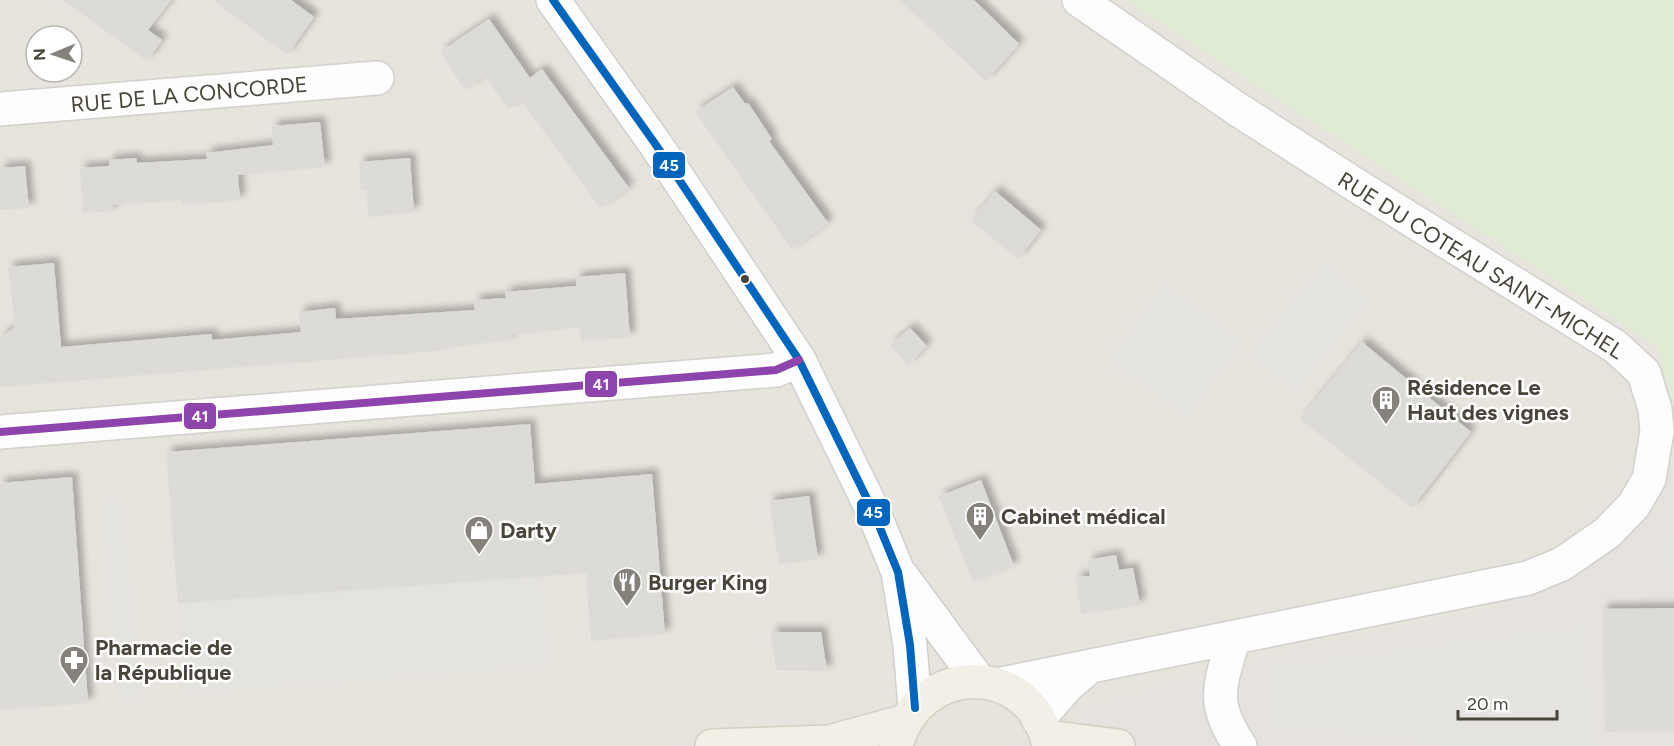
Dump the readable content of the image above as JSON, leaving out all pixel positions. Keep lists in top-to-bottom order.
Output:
{
  "streets": {
    "street": ["RUE DE LA CONCORDE", "RUE DU COTEAU SAINT-MICHEL"]
  },
  "places": {
    "building": ["Résidence Le Haut des vignes", "Cabinet médical"],
    "shop": ["Darty"],
    "restaurant": ["Burger King"],
    "pharmacy": ["Pharmacie de la République"]
  },
  "lines": ["transit line 45", "transit line 41"],
  "scale_bar": "20 m",
  "north": "left"
}
